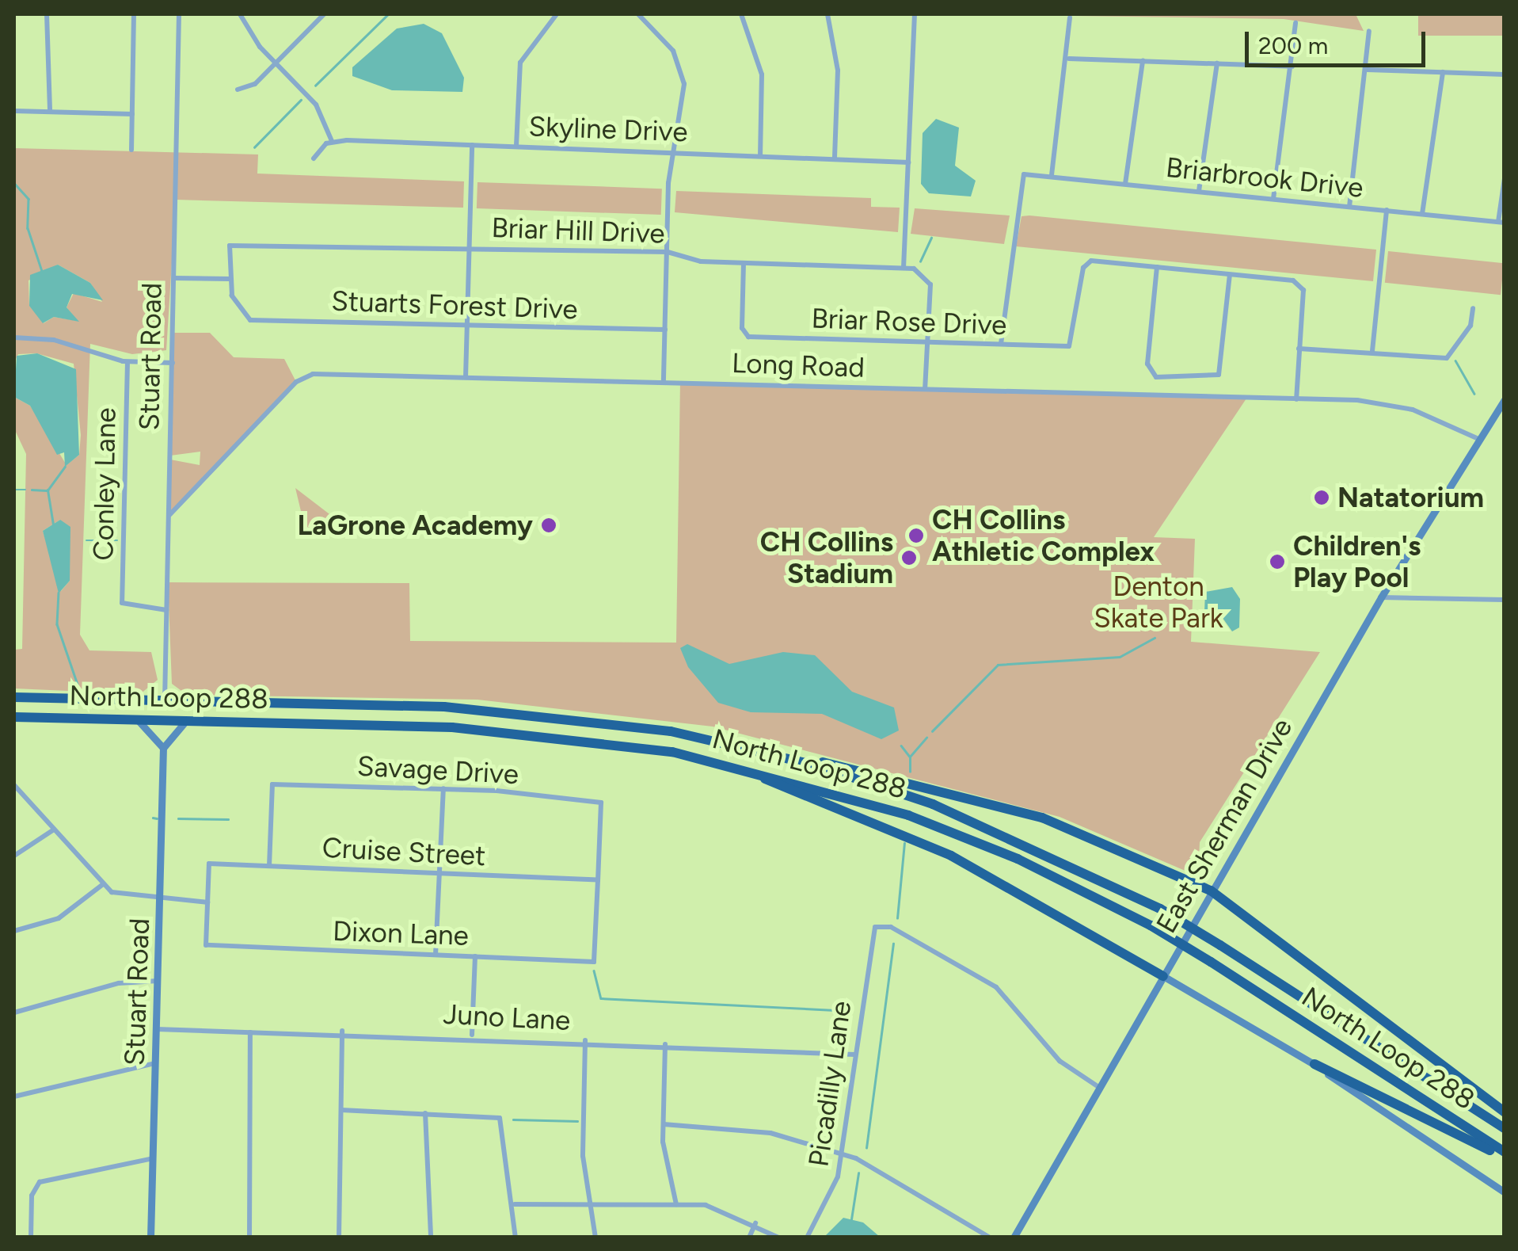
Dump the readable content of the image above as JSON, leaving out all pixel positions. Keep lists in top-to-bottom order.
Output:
{
  "streets": {
    "highway": ["North Loop 288"],
    "main road": ["Stuart Road", "East Sherman Drive"],
    "street": [
      "Skyline Drive",
      "Briarbrook Drive",
      "Briar Hill Drive",
      "Stuarts Forest Drive",
      "Briar Rose Drive",
      "Long Road",
      "Conley Lane",
      "Savage Drive",
      "Cruise Street",
      "Dixon Lane",
      "Juno Lane",
      "Picadilly Lane"
    ]
  },
  "crossings": [
    ["Briarbrook Drive", "Briar Rose Drive"],
    ["Briar Hill Drive", "Stuarts Forest Drive"],
    ["Briar Hill Drive", "Briar Rose Drive"],
    ["Stuart Road", "Long Road"],
    ["Stuart Road", "Conley Lane"],
    ["Stuart Road", "North Loop 288"],
    ["Stuart Road", "Juno Lane"],
    ["Long Road", "East Sherman Drive"],
    ["North Loop 288", "East Sherman Drive"],
    ["Savage Drive", "Cruise Street"],
    ["Savage Drive", "Dixon Lane"],
    ["East Sherman Drive", "Picadilly Lane"],
    ["Cruise Street", "Dixon Lane"],
    ["Juno Lane", "Picadilly Lane"]
  ],
  "parks": ["Denton Skate Park"],
  "places": [
    "Natatorium",
    "LaGrone Academy",
    "CH Collins Athletic Complex",
    "CH Collins Stadium",
    "Children's Play Pool"
  ],
  "scale_bar": "200 m"
}
